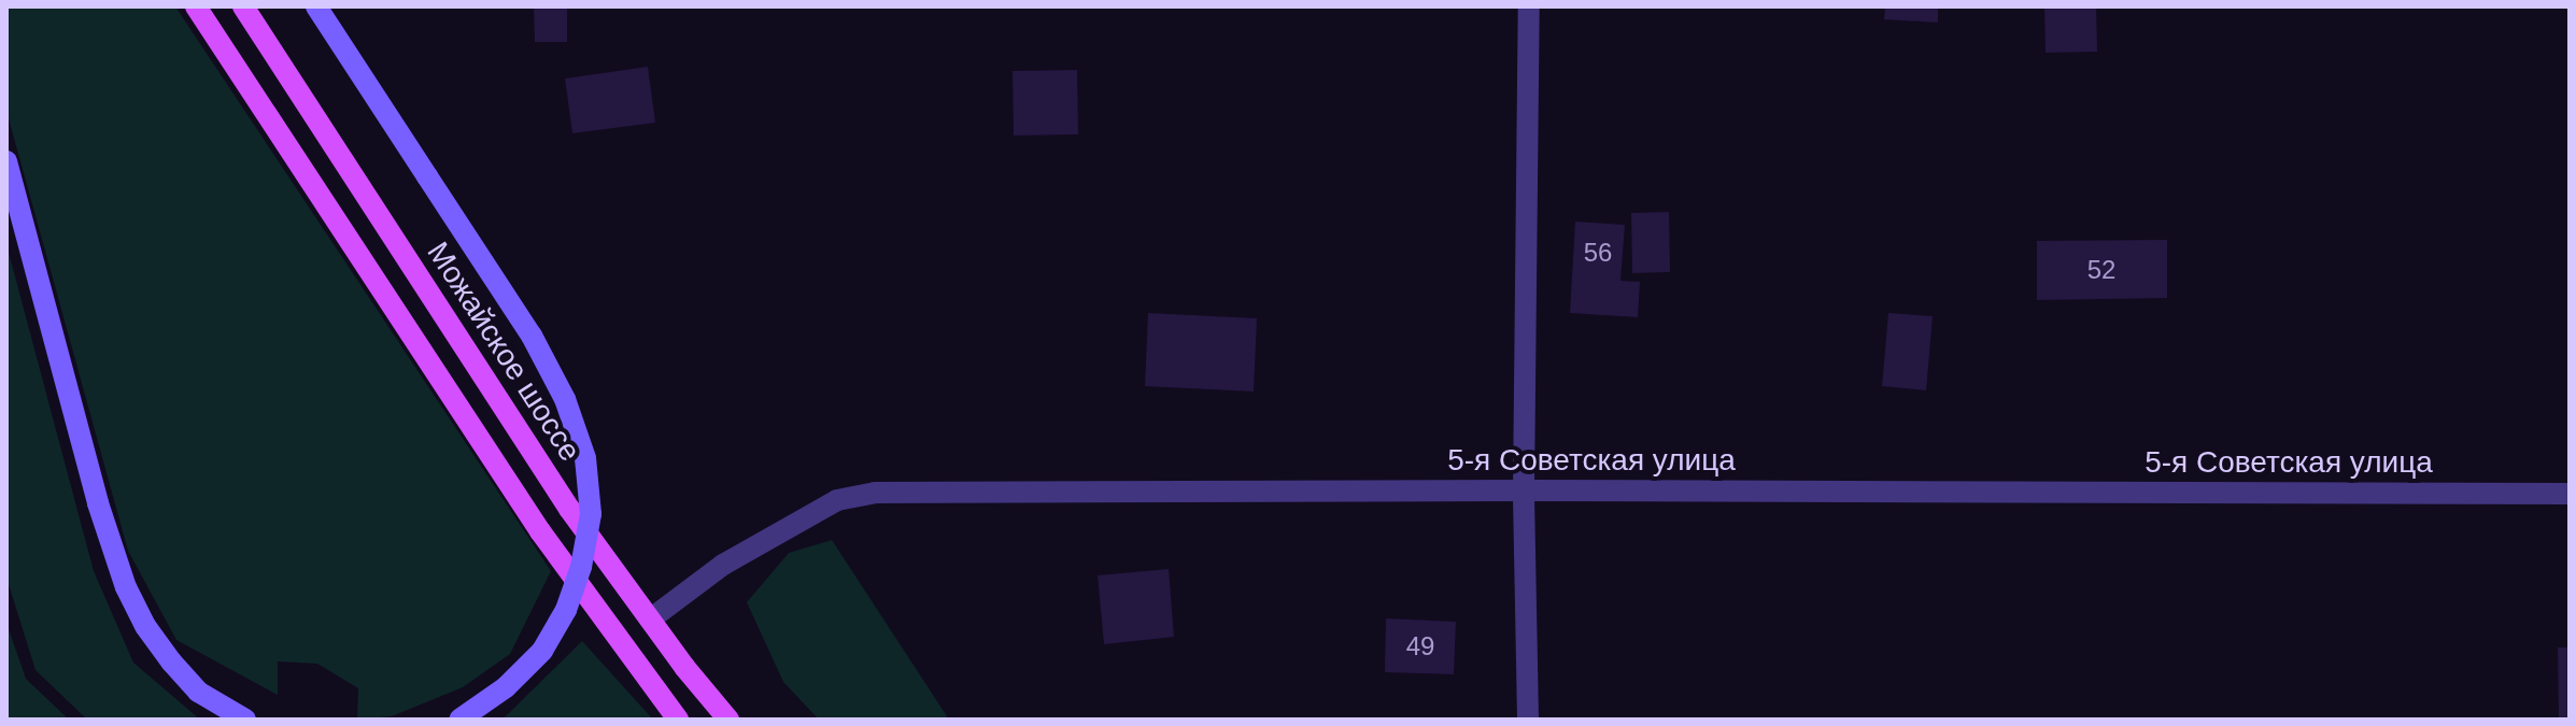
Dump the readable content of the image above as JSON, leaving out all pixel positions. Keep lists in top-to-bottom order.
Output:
{
  "streets": {
    "main road": ["Можайское шоссе"],
    "street": ["5-я Советская улица"]
  },
  "crossings": [
    ["Можайское шоссе", "5-я Советская улица"]
  ],
  "house_numbers": ["56", "52", "49"]
}
